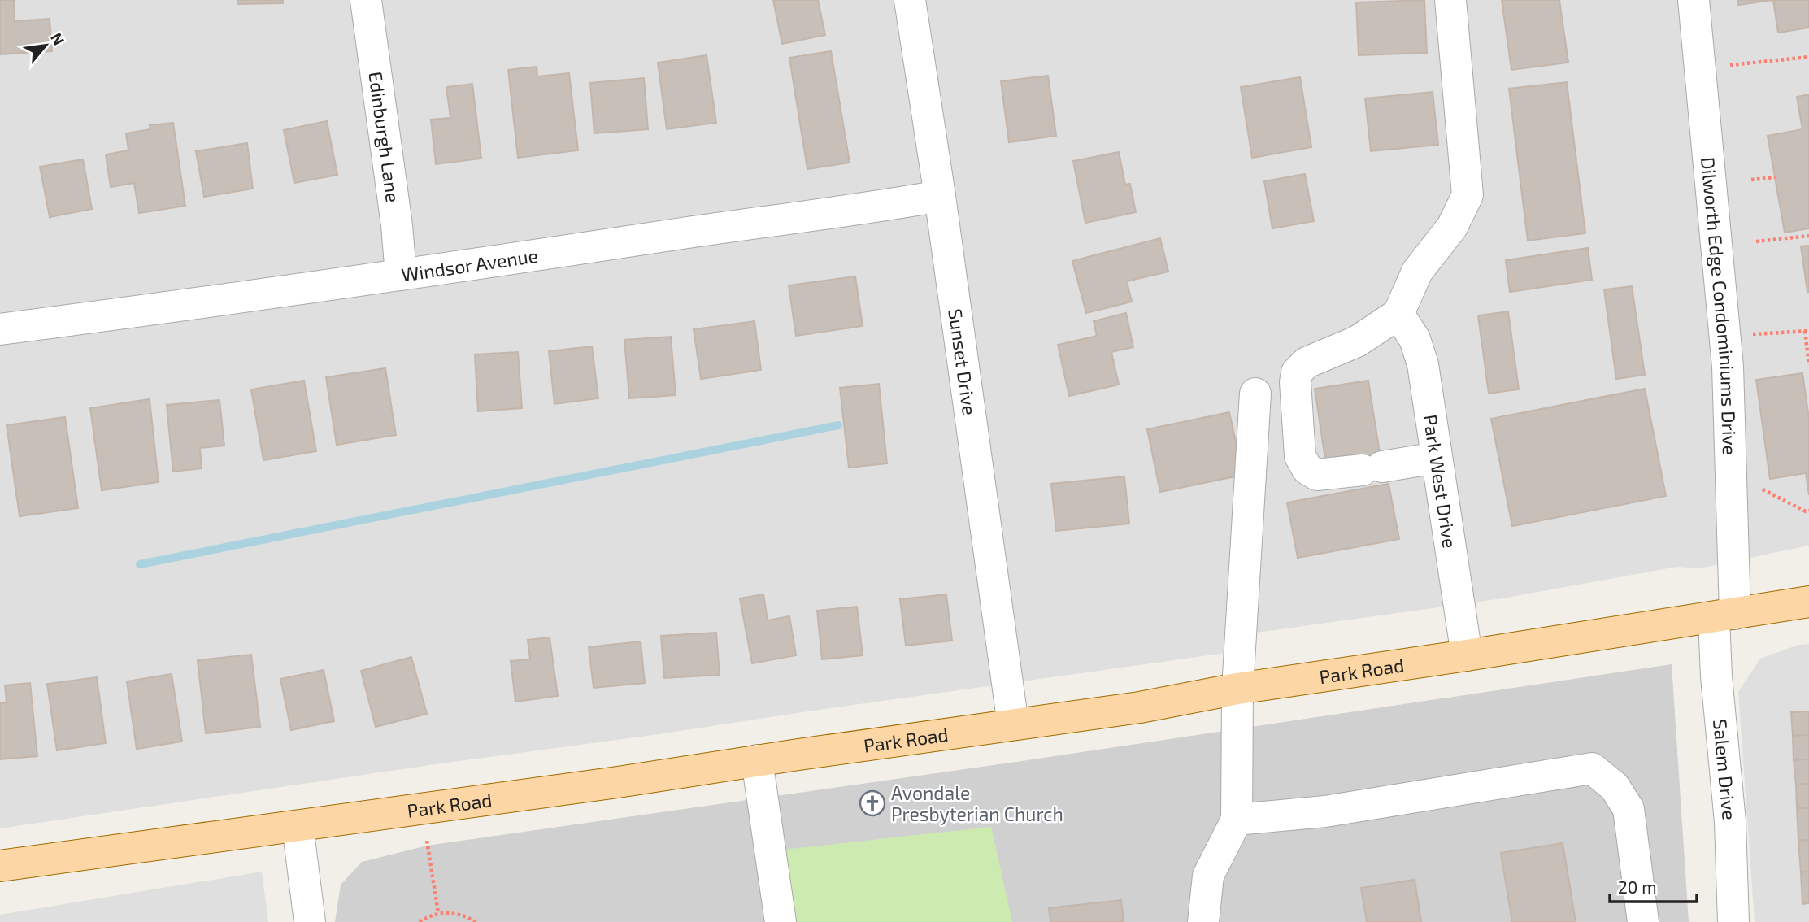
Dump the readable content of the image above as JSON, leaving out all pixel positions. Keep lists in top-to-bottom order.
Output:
{
  "streets": {
    "main road": ["Park Road"],
    "street": [
      "Edinburgh Lane",
      "Windsor Avenue",
      "Dilworth Edge Condominiums Drive",
      "Sunset Drive",
      "Park West Drive",
      "Salem Drive"
    ]
  },
  "crossings": [
    ["Edinburgh Lane", "Windsor Avenue"],
    ["Windsor Avenue", "Sunset Drive"],
    ["Dilworth Edge Condominiums Drive", "Park Road"],
    ["Dilworth Edge Condominiums Drive", "Salem Drive"],
    ["Sunset Drive", "Park Road"],
    ["Park West Drive", "Park Road"],
    ["Park Road", "Salem Drive"]
  ],
  "places": {
    "church": ["Avondale Presbyterian Church"]
  },
  "scale_bar": "20 m",
  "north": "top right"
}
